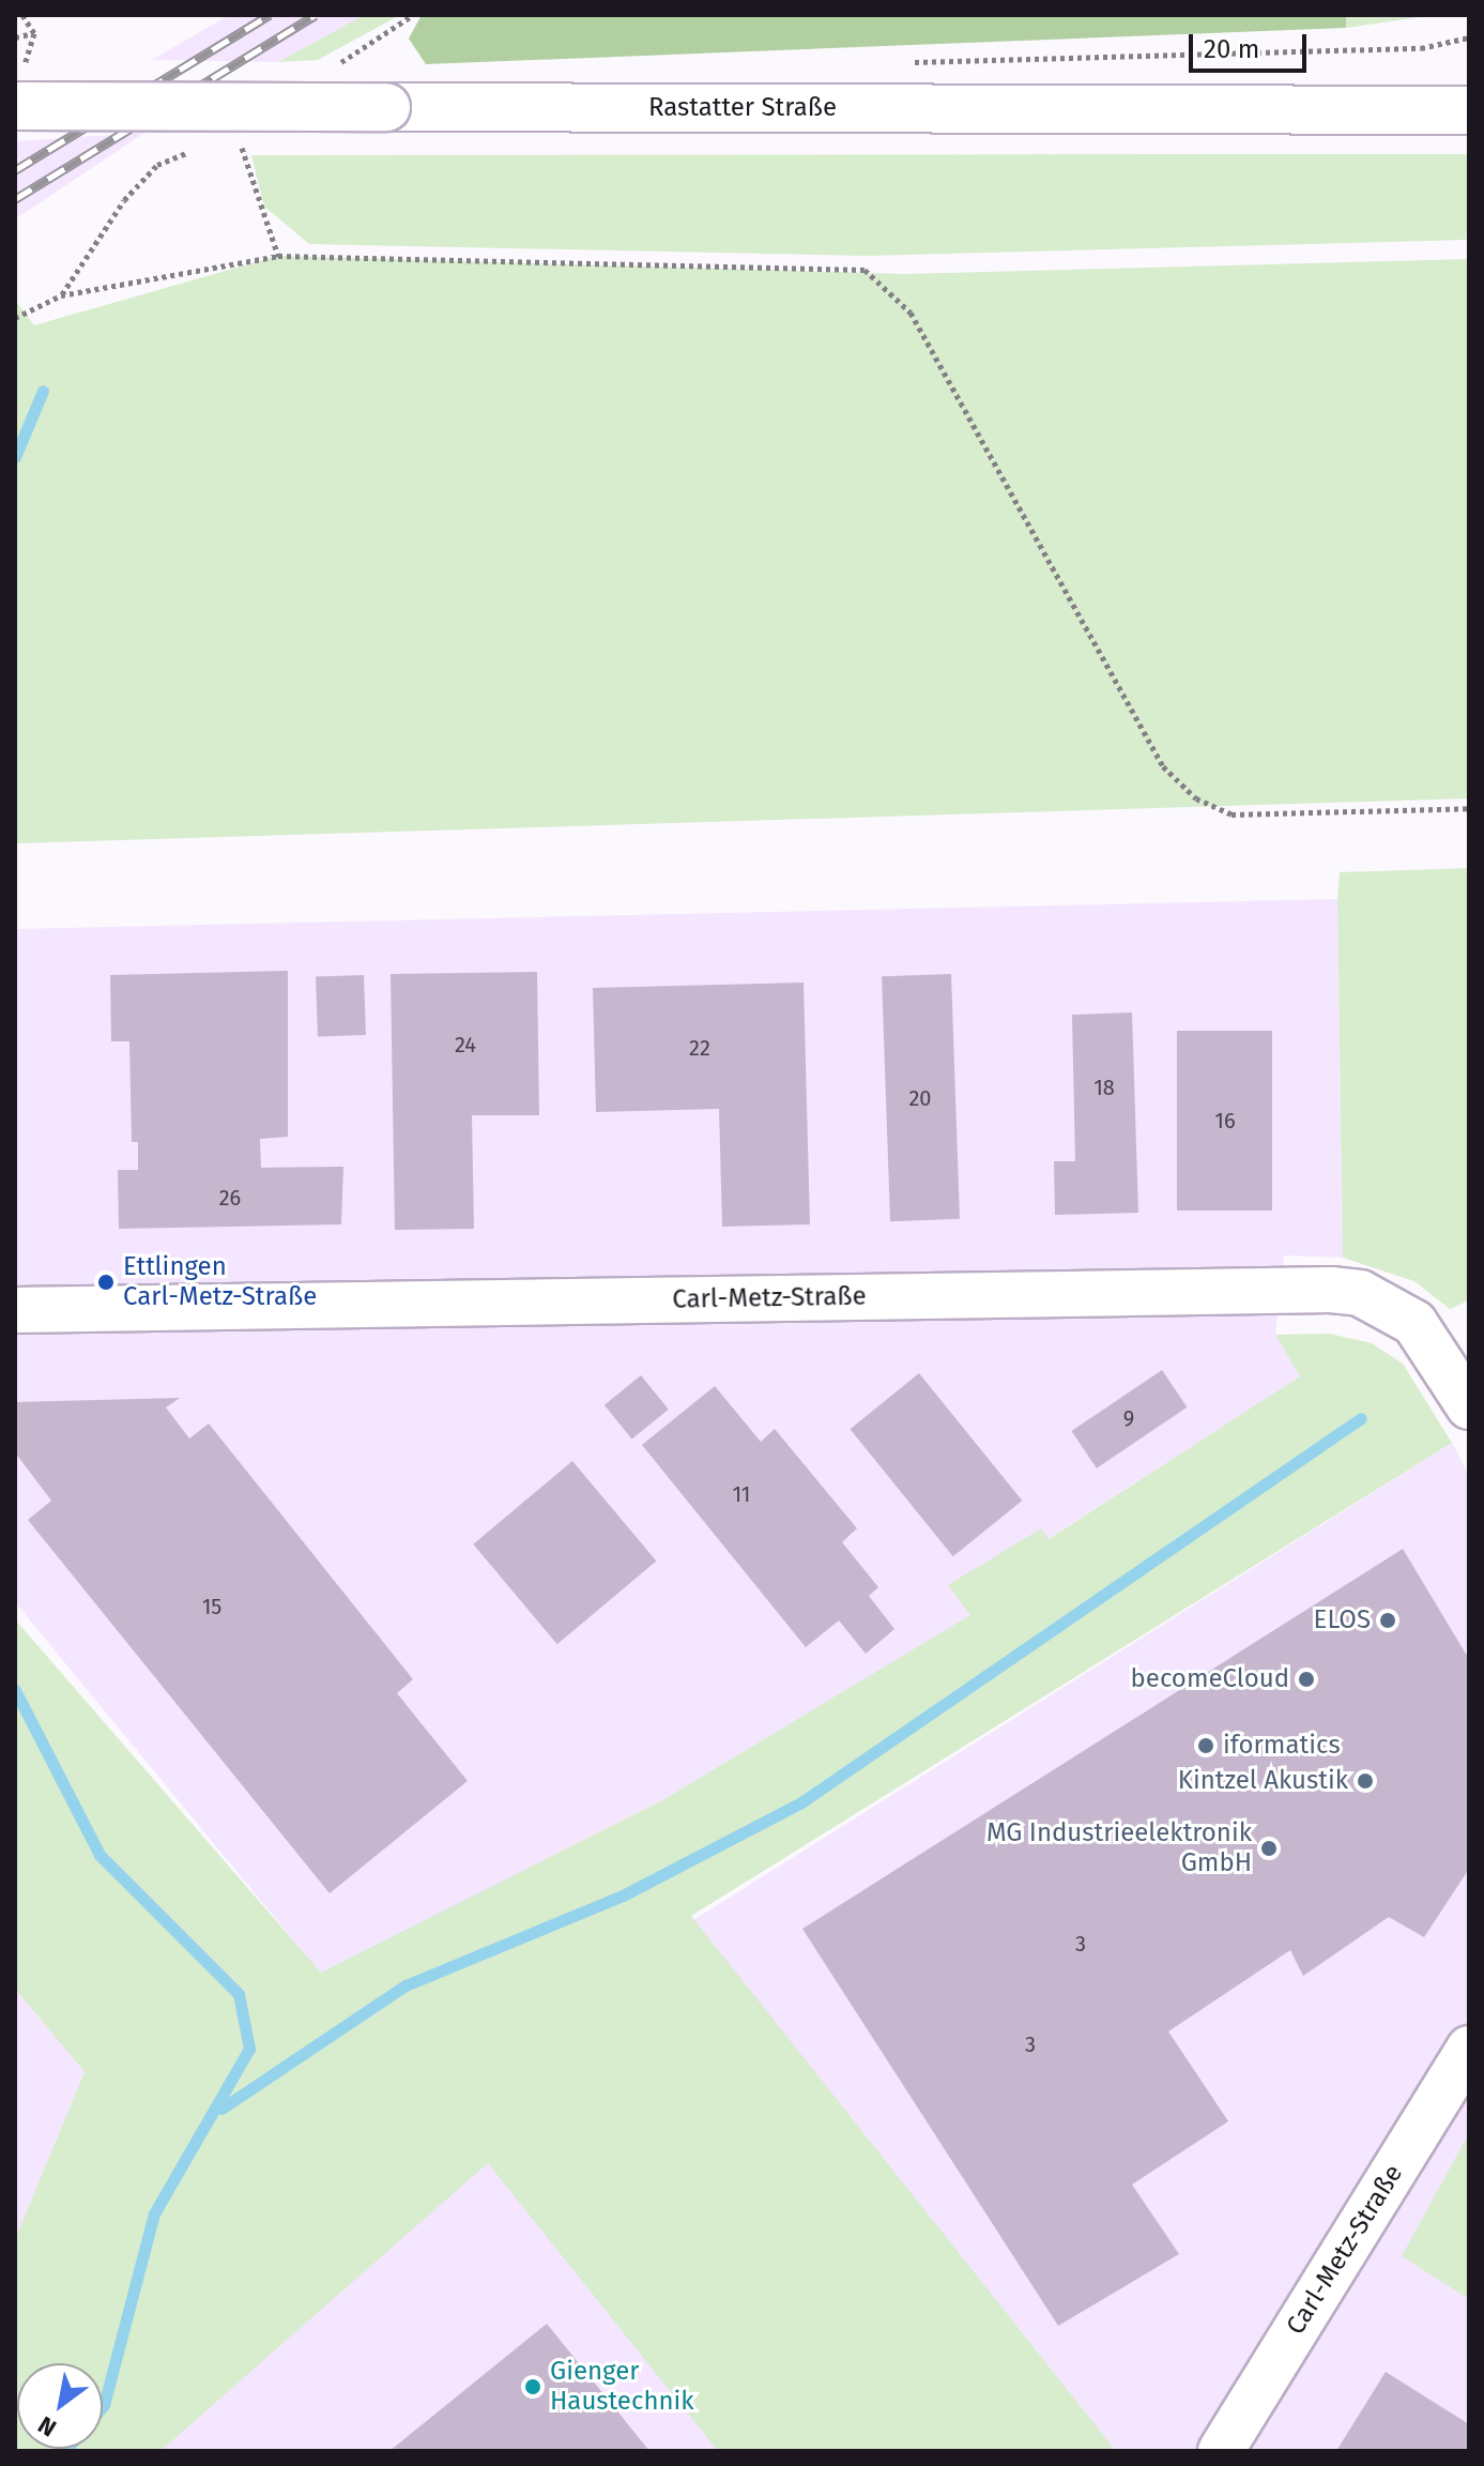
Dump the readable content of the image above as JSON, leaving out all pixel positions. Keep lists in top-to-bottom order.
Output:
{
  "streets": {
    "main road": ["Rastatter Straße"],
    "street": ["Carl-Metz-Straße"]
  },
  "places": [
    "Ettlingen Carl-Metz-Straße",
    "ELOS",
    "becomeCloud",
    "iformatics",
    "Kintzel Akustik",
    "MG Industrieelektronik GmbH",
    "Gienger Haustechnik"
  ],
  "house_numbers": [
    "24",
    "22",
    "18",
    "20",
    "16",
    "26",
    "9",
    "11",
    "15",
    "3",
    "3"
  ],
  "scale_bar": "20 m",
  "north": "bottom left"
}
